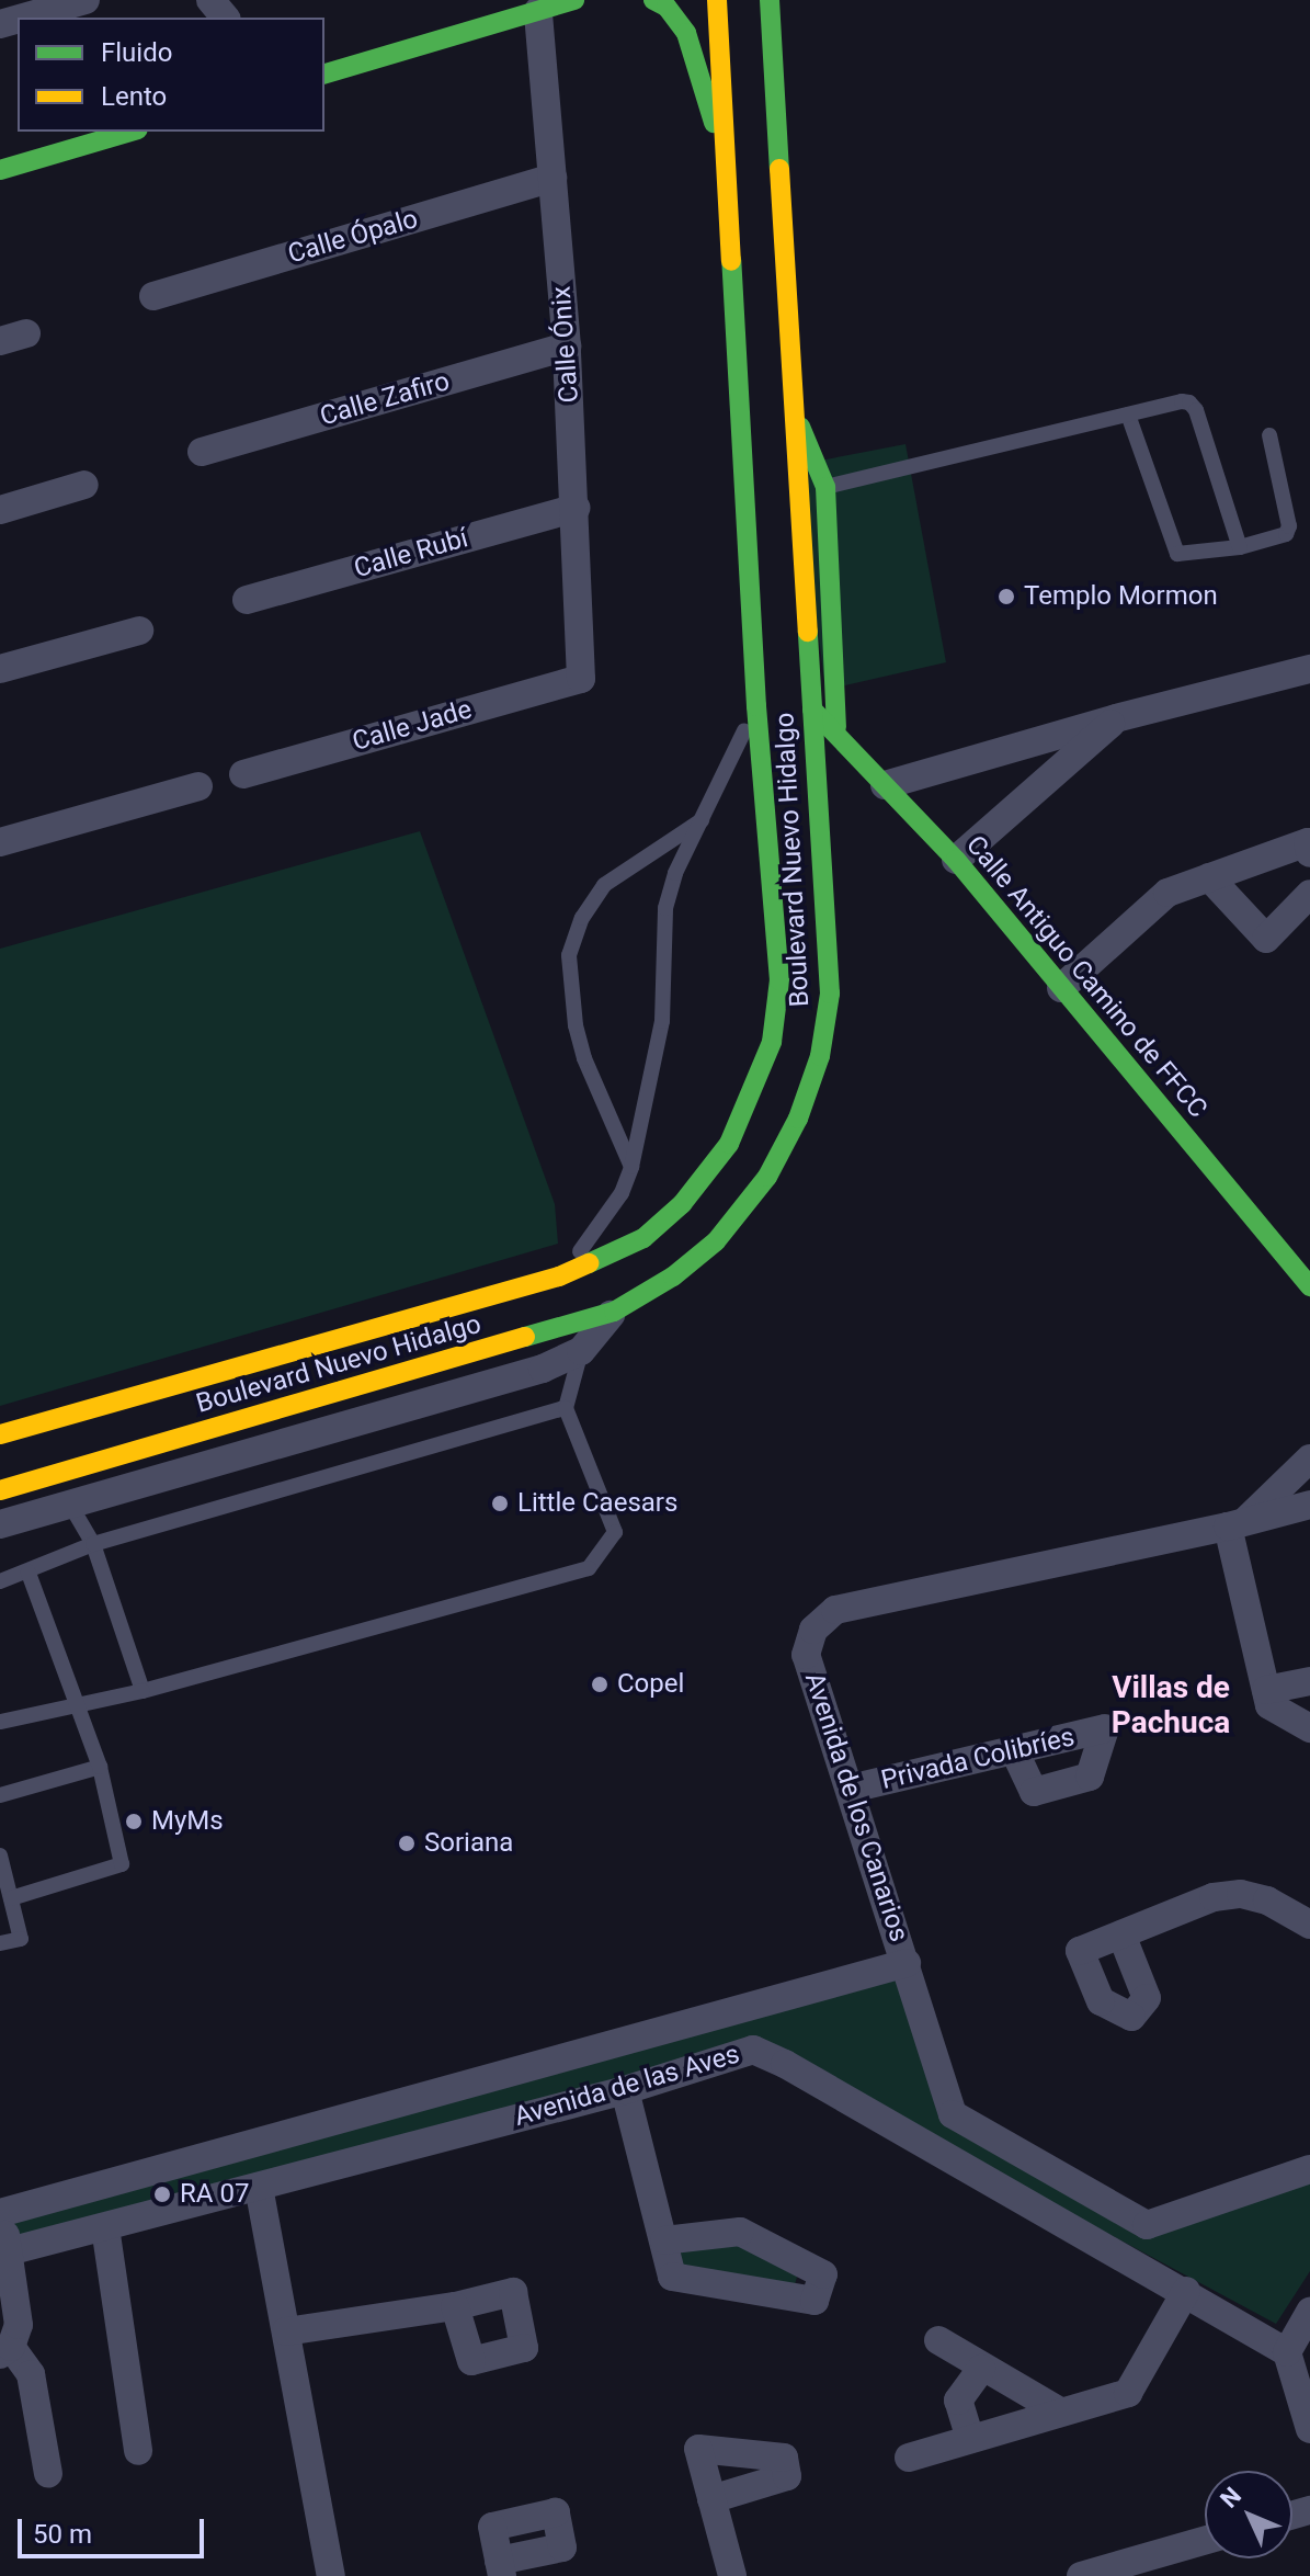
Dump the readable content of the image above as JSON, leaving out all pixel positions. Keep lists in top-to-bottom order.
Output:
{
  "streets": {
    "main road": ["Boulevard Nuevo Hidalgo", "Calle Antiguo Camino de FFCC"],
    "street": [
      "Calle Ópalo",
      "Calle Ónix",
      "Calle Zafiro",
      "Calle Rubí",
      "Calle Jade",
      "Privada Colibríes",
      "Avenida de los Canarios",
      "Avenida de las Aves"
    ]
  },
  "crossings": [
    ["Calle Ópalo", "Calle Ónix"],
    ["Calle Ónix", "Calle Zafiro"],
    ["Calle Ónix", "Calle Rubí"],
    ["Calle Ónix", "Calle Jade"],
    ["Boulevard Nuevo Hidalgo", "Calle Antiguo Camino de FFCC"],
    ["Privada Colibríes", "Avenida de los Canarios"],
    ["Avenida de los Canarios", "Avenida de las Aves"]
  ],
  "districts": ["Villas de Pachuca"],
  "places": [
    "Templo Mormon",
    "Little Caesars",
    "Copel",
    "MyMs",
    "Soriana",
    "RA 07"
  ],
  "legend": ["Fluido", "Lento"],
  "scale_bar": "50 m",
  "north": "top left"
}
